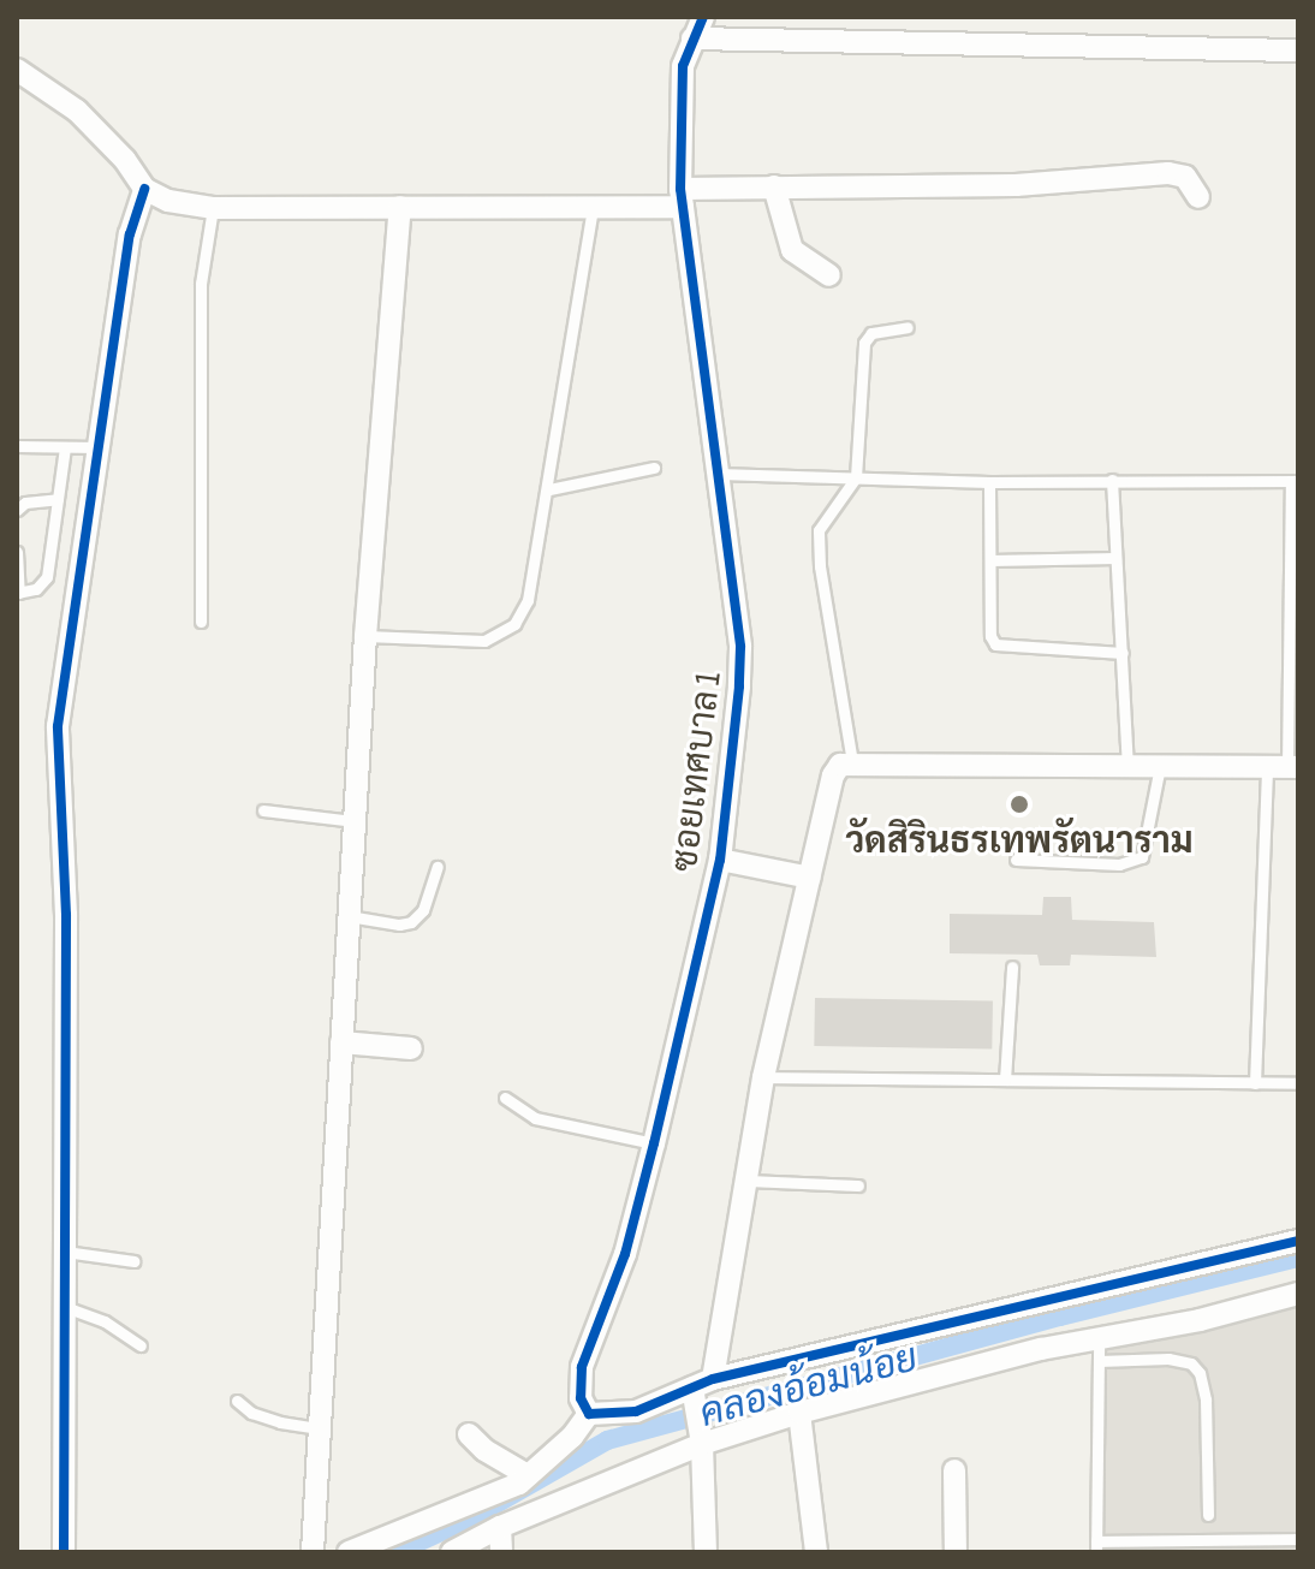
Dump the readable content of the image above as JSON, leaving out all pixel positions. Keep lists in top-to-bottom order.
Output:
{
  "streets": {
    "street": ["ซอยเทศบาล 1"]
  },
  "water": ["คลองอ้อมน้อย"],
  "places": ["วัดสิรินธรเทพรัตนาราม"]
}
